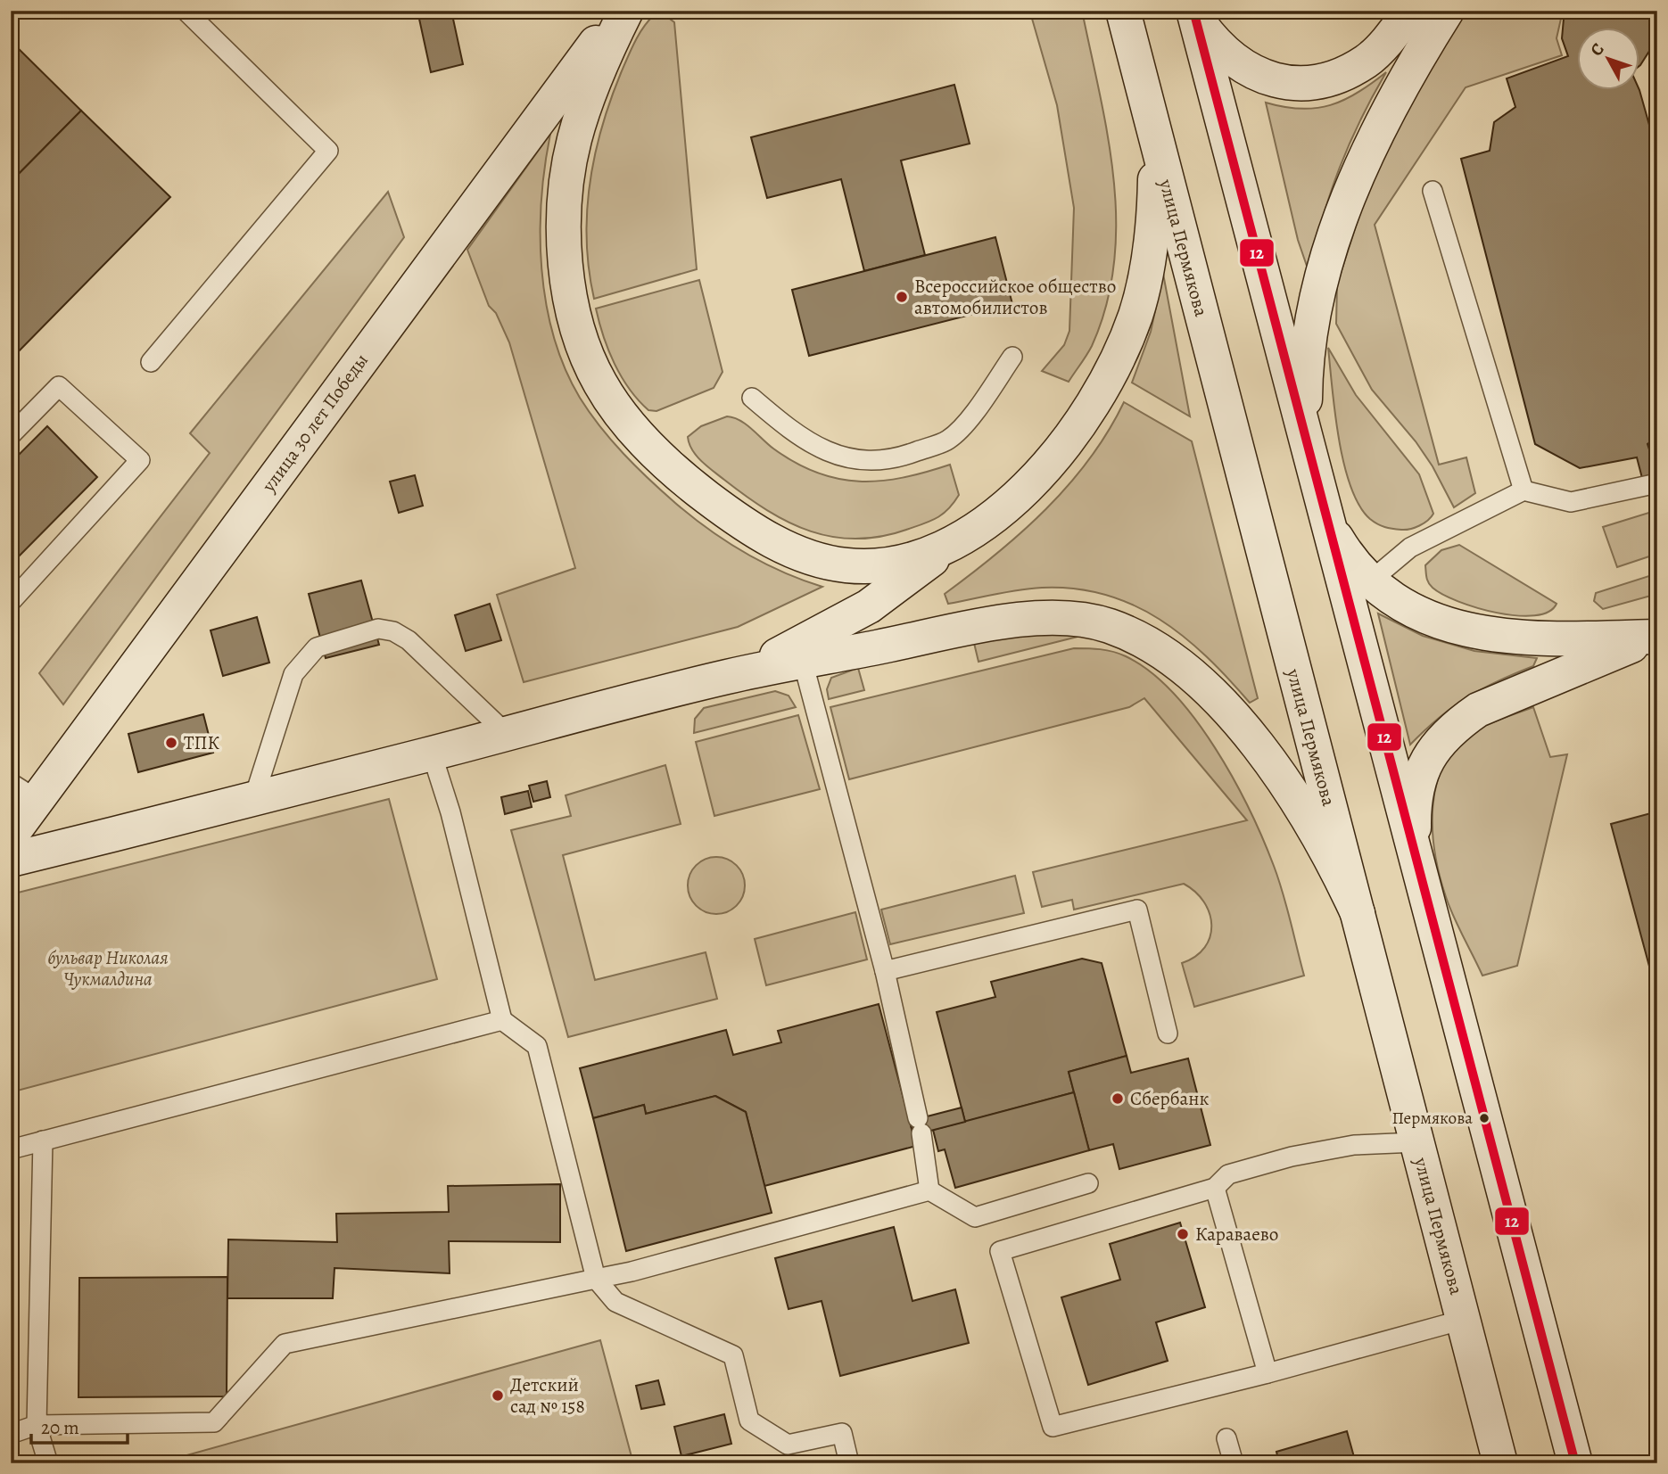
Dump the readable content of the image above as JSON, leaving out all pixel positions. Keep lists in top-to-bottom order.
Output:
{
  "streets": {
    "street": ["улица Пермякова", "улица 30 лет Победы"]
  },
  "parks": ["бульвар Николая Чукмалдина"],
  "places": [
    "Всероссийское общество автомобилистов",
    "ТПК",
    "Сбербанк",
    "Пермякова",
    "Караваево",
    "Детский сад № 158"
  ],
  "lines": ["transit line 12"],
  "scale_bar": "20 m",
  "north": "top left"
}
